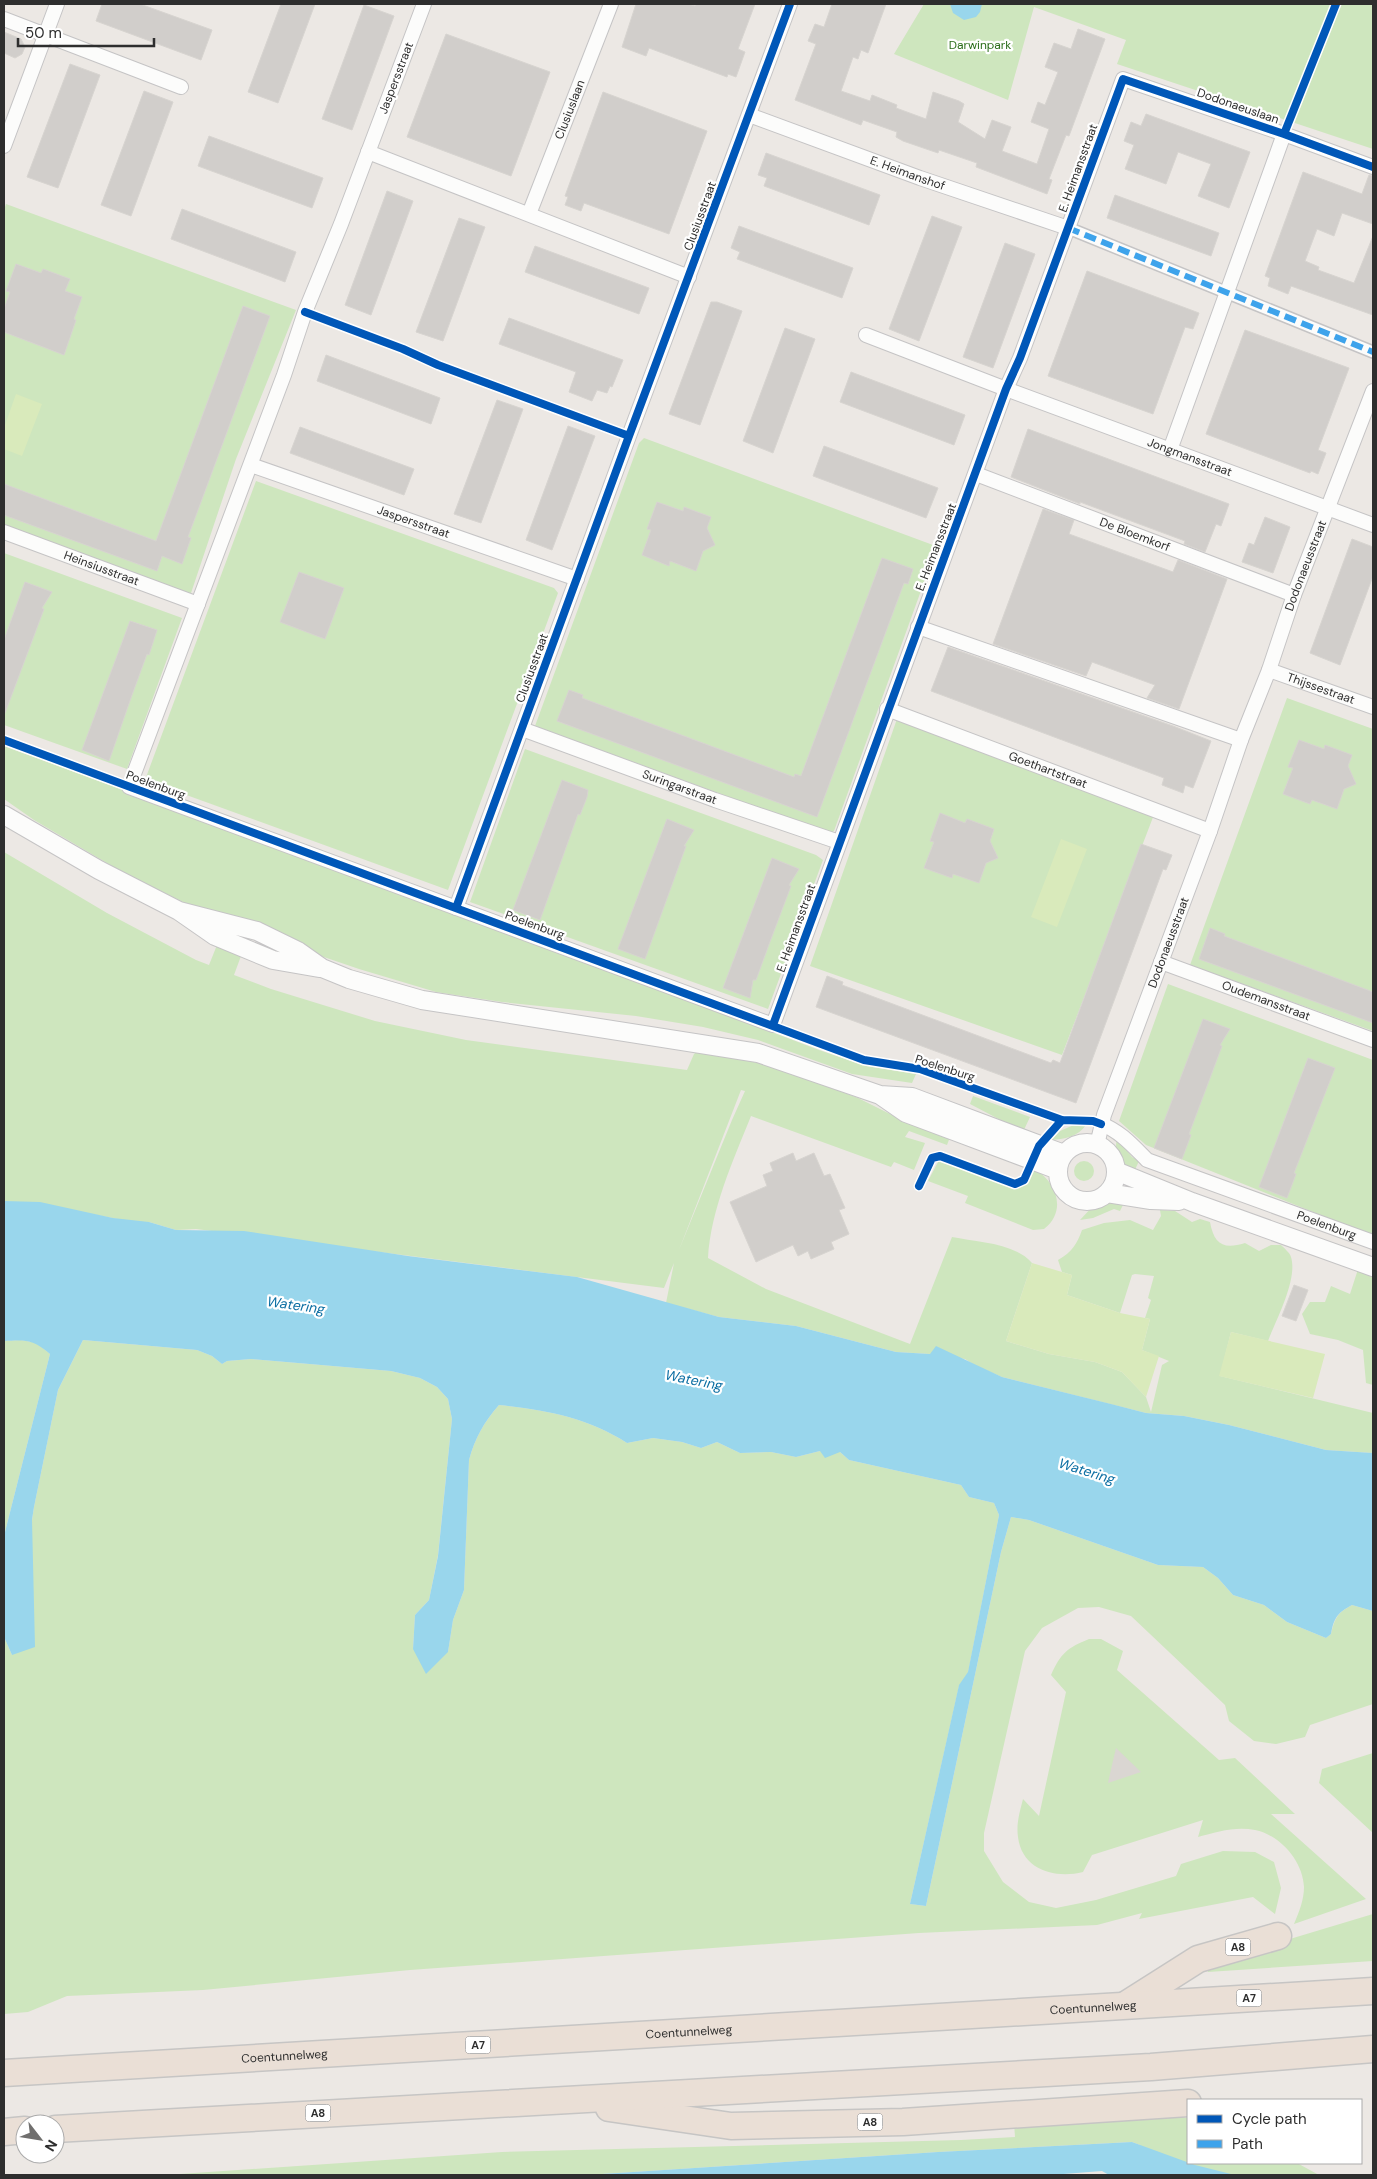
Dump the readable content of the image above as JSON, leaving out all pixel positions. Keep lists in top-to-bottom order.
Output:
{
  "streets": {
    "highway": ["A8", "A7", "Coentunnelweg"],
    "street": [
      "Jaspersstraat",
      "Dodonaeuslaan",
      "Clusiuslaan",
      "E. Heimansstraat",
      "E. Heimanshof",
      "Clusiusstraat",
      "Jongmansstraat",
      "De Bloemkorf",
      "Dodonaeusstraat",
      "Heinsiusstraat",
      "Thijssestraat",
      "Goethartstraat",
      "Poelenburg",
      "Suringarstraat",
      "Oudemansstraat"
    ]
  },
  "crossings": [
    ["Jaspersstraat", "Clusiusstraat"],
    ["Jaspersstraat", "Heinsiusstraat"],
    ["Jaspersstraat", "Poelenburg"],
    ["Dodonaeuslaan", "E. Heimansstraat"],
    ["Dodonaeuslaan", "Jongmansstraat"],
    ["E. Heimansstraat", "E. Heimanshof"],
    ["E. Heimansstraat", "Jongmansstraat"],
    ["E. Heimansstraat", "De Bloemkorf"],
    ["E. Heimansstraat", "Goethartstraat"],
    ["E. Heimansstraat", "Poelenburg"],
    ["E. Heimansstraat", "Suringarstraat"],
    ["E. Heimanshof", "Clusiusstraat"],
    ["Clusiusstraat", "Poelenburg"],
    ["Clusiusstraat", "Suringarstraat"],
    ["Jongmansstraat", "Dodonaeusstraat"],
    ["De Bloemkorf", "Dodonaeusstraat"],
    ["Dodonaeusstraat", "Thijssestraat"],
    ["Dodonaeusstraat", "Goethartstraat"],
    ["Dodonaeusstraat", "Poelenburg"],
    ["Dodonaeusstraat", "Oudemansstraat"],
    ["A8", "Coentunnelweg"]
  ],
  "water": ["Watering"],
  "parks": ["Darwinpark"],
  "legend": ["Cycle path", "Path"],
  "scale_bar": "50 m",
  "north": "bottom right"
}
